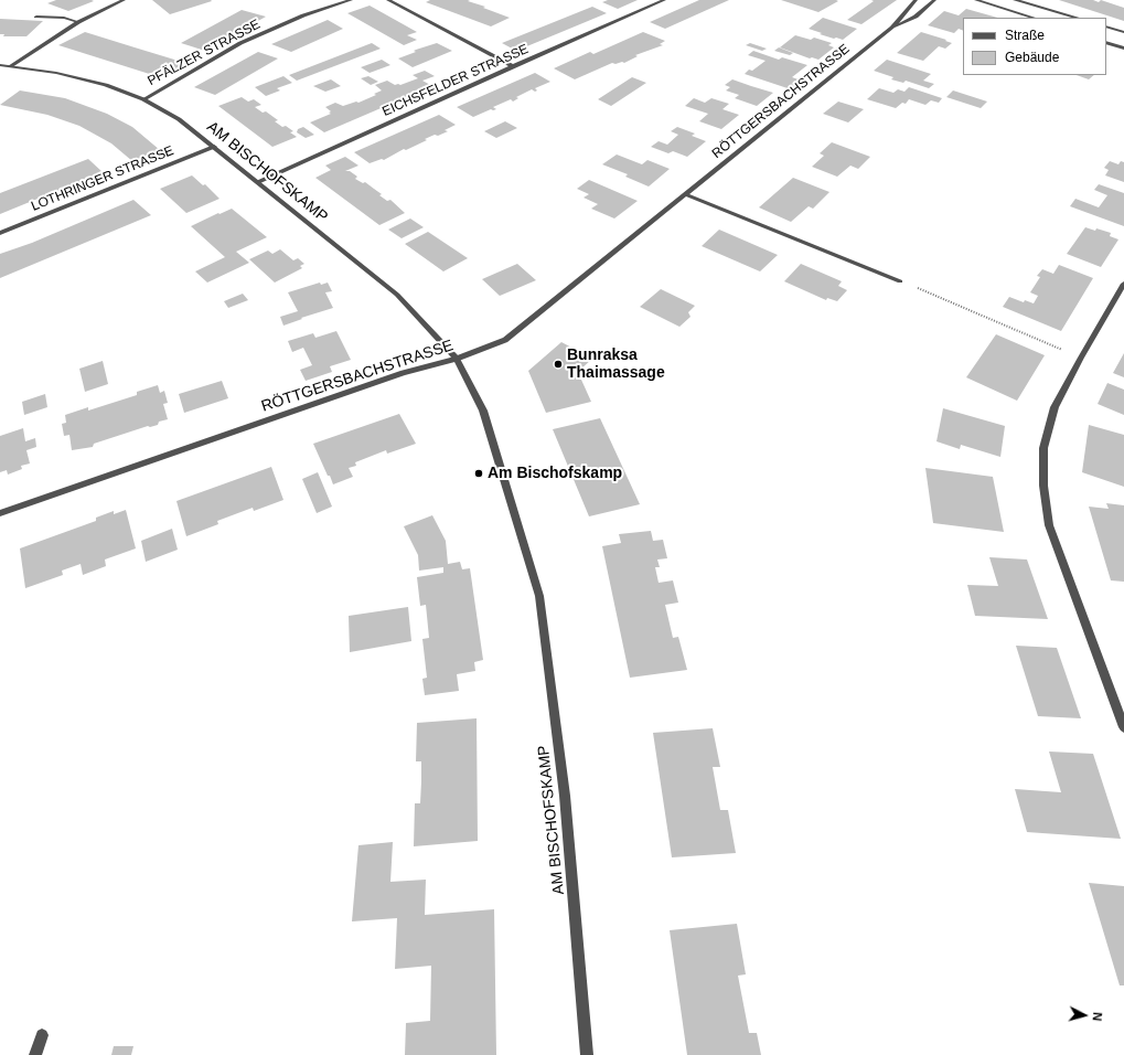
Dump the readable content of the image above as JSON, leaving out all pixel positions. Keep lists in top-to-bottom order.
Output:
{
  "streets": {
    "street": [
      "PFÄLZER STRASSE",
      "EICHSFELDER STRASSE",
      "RÖTTGERSBACHSTRASSE",
      "AM BISCHOFSKAMP",
      "LOTHRINGER STRASSE"
    ]
  },
  "crossings": [
    ["PFÄLZER STRASSE", "AM BISCHOFSKAMP"],
    ["EICHSFELDER STRASSE", "AM BISCHOFSKAMP"],
    ["RÖTTGERSBACHSTRASSE", "AM BISCHOFSKAMP"],
    ["AM BISCHOFSKAMP", "LOTHRINGER STRASSE"]
  ],
  "places": ["Bunraksa Thaimassage", "Am Bischofskamp"],
  "legend": ["Straße", "Gebäude"],
  "north": "right"
}
